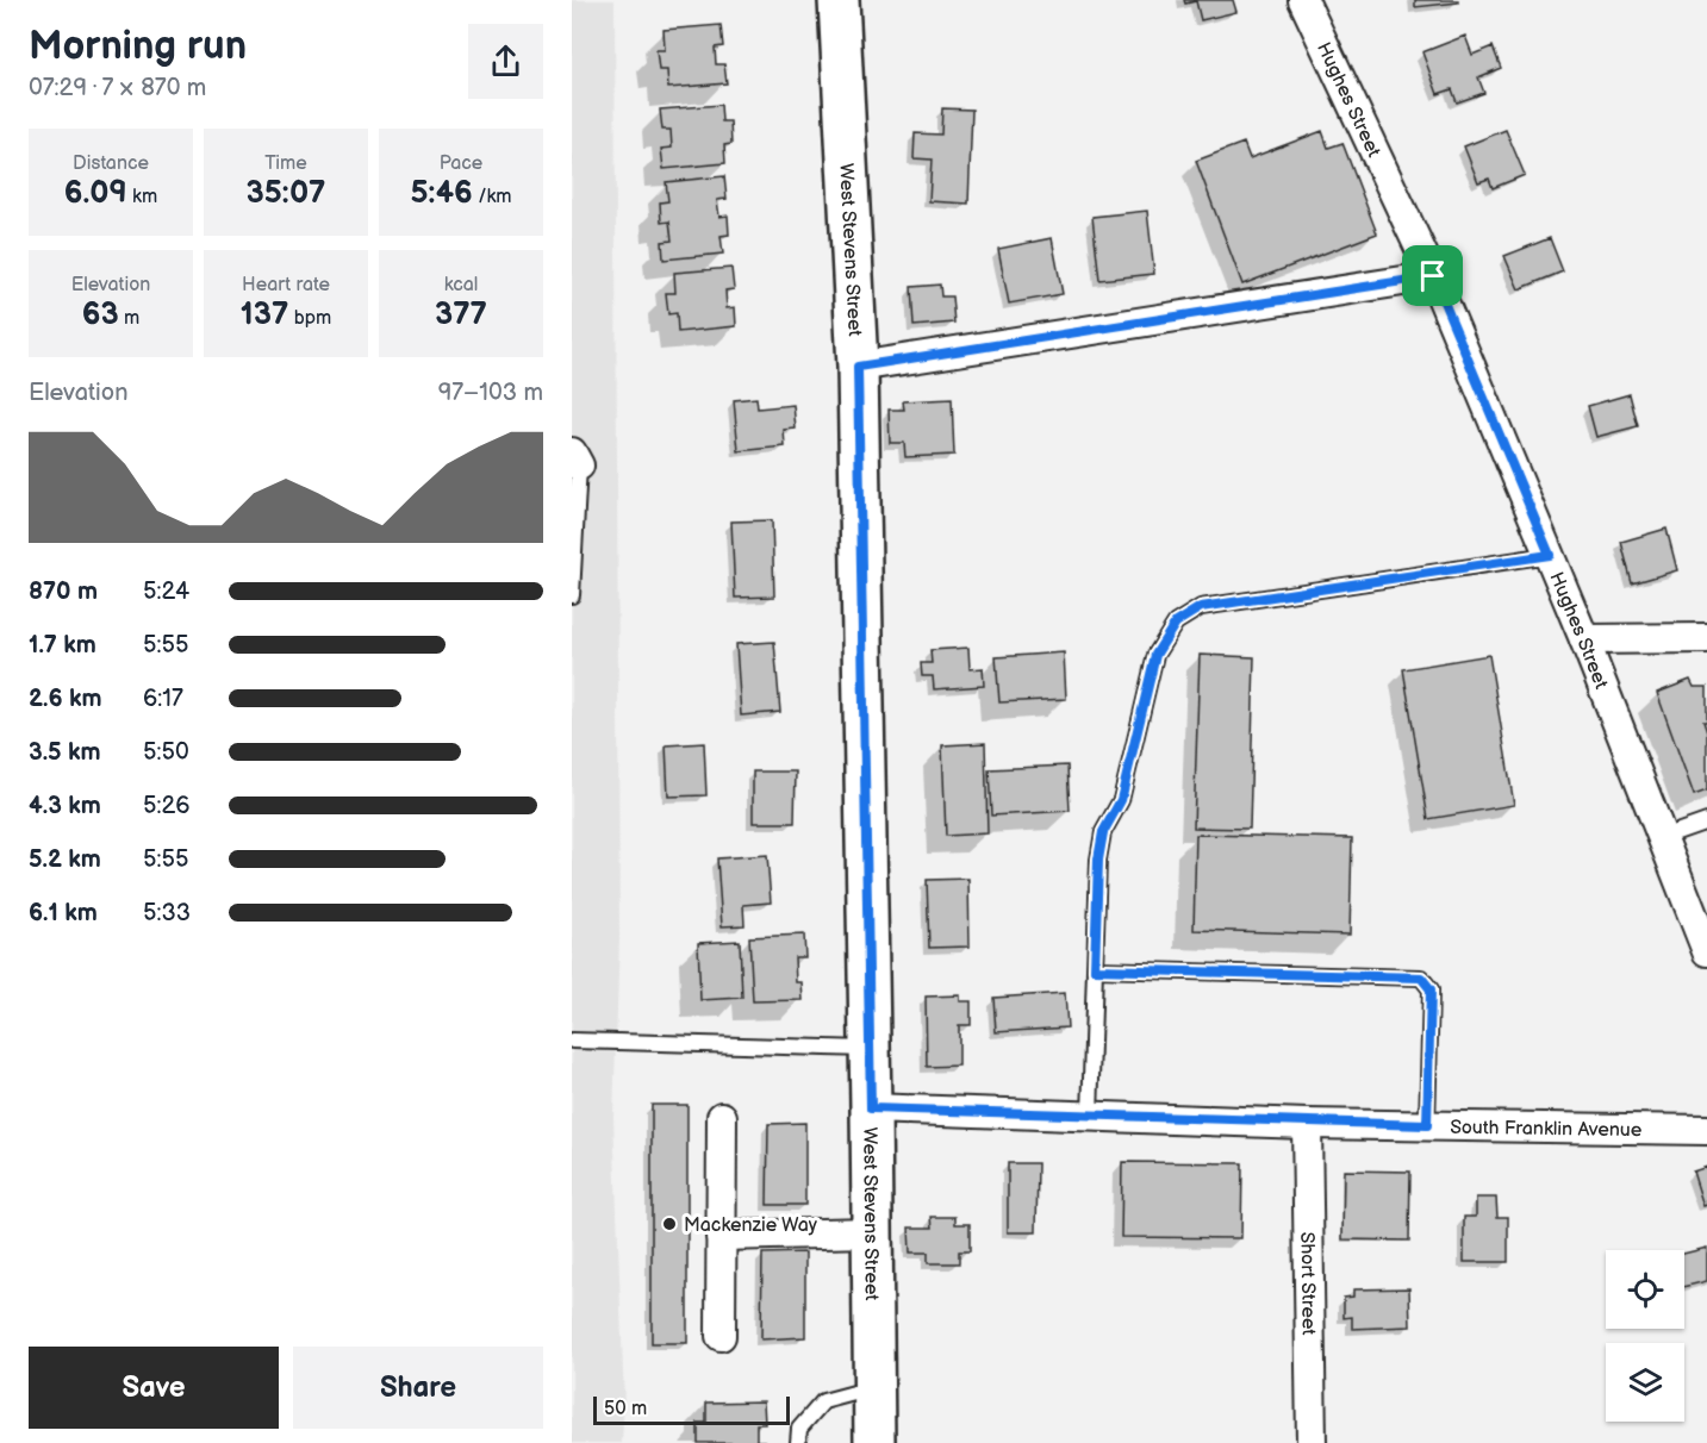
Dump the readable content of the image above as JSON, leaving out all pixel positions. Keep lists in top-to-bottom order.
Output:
{
  "streets": {
    "street": [
      "Hughes Street",
      "West Stevens Street",
      "South Franklin Avenue",
      "Short Street"
    ]
  },
  "crossings": [
    ["West Stevens Street", "South Franklin Avenue"],
    ["South Franklin Avenue", "Short Street"]
  ],
  "places": ["Mackenzie Way"],
  "scale_bar": "50 m",
  "page": {
    "heading": ["Morning run", "07:29 · 7 × 870 m"],
    "stats": [
      ["Distance", "6.09 km"],
      ["Time", "35:07"],
      ["Pace", "5:46 /km"],
      ["Elevation", "63 m"],
      ["Heart rate", "137 bpm"],
      ["kcal", "377"]
    ],
    "chart": ["Elevation", "97–103 m"],
    "list": [
      {
        "name": "870 m",
        "note": "5:24"
      },
      {
        "name": "1.7 km",
        "note": "5:55"
      },
      {
        "name": "2.6 km",
        "note": "6:17"
      },
      {
        "name": "3.5 km",
        "note": "5:50"
      },
      {
        "name": "4.3 km",
        "note": "5:26"
      },
      {
        "name": "5.2 km",
        "note": "5:55"
      },
      {
        "name": "6.1 km",
        "note": "5:33"
      }
    ],
    "buttons": ["Save", "Share"],
    "scale": "50 m"
  }
}
